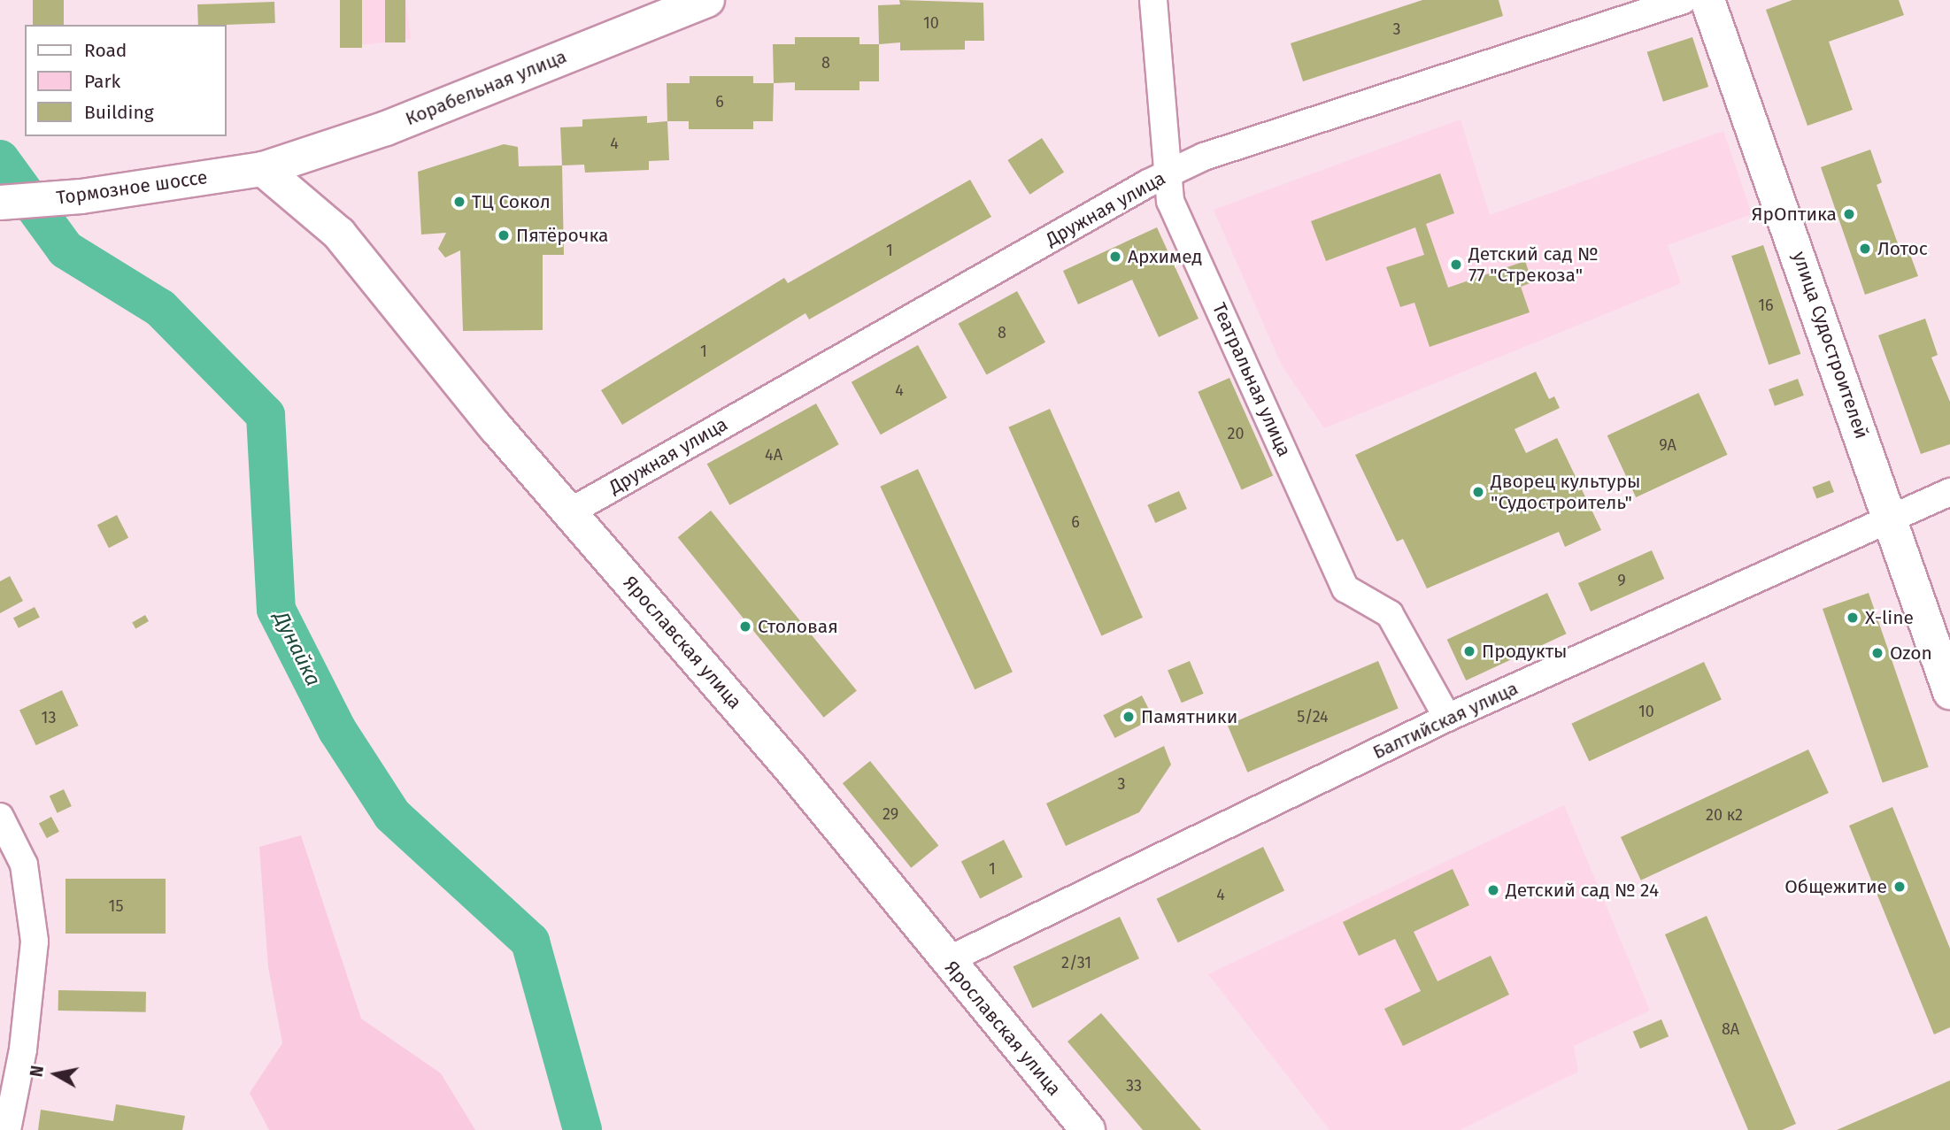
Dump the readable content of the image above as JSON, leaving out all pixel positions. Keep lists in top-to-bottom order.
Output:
{
  "streets": {
    "street": [
      "Корабельная улица",
      "Тормозное шоссе",
      "Дружная улица",
      "улица Судостроителей",
      "Театральная улица",
      "Ярославская улица",
      "Балтийская улица"
    ]
  },
  "crossings": [
    ["Корабельная улица", "Тормозное шоссе"],
    ["Корабельная улица", "Ярославская улица"],
    ["Тормозное шоссе", "Ярославская улица"],
    ["Дружная улица", "Театральная улица"],
    ["Дружная улица", "Ярославская улица"],
    ["улица Судостроителей", "Балтийская улица"],
    ["Театральная улица", "Балтийская улица"],
    ["Ярославская улица", "Балтийская улица"]
  ],
  "water": ["Дунайка"],
  "places": [
    "ТЦ Сокол",
    "ЯрОптика",
    "Пятёрочка",
    "Лотос",
    "Архимед",
    "Детский сад № 77 \"Стрекоза\"",
    "Дворец культуры \"Судостроитель\"",
    "X-line",
    "Столовая",
    "Продукты",
    "Ozon",
    "Памятники",
    "Общежитие",
    "Детский сад № 24"
  ],
  "house_numbers": [
    "10",
    "3",
    "8",
    "6",
    "4",
    "1",
    "16",
    "8",
    "1",
    "4",
    "20",
    "9А",
    "4А",
    "6",
    "9",
    "10",
    "5/24",
    "13",
    "3",
    "29",
    "20 к2",
    "1",
    "4",
    "15",
    "2/31",
    "8А",
    "33"
  ],
  "legend": ["Road", "Park", "Building"],
  "north": "left"
}
